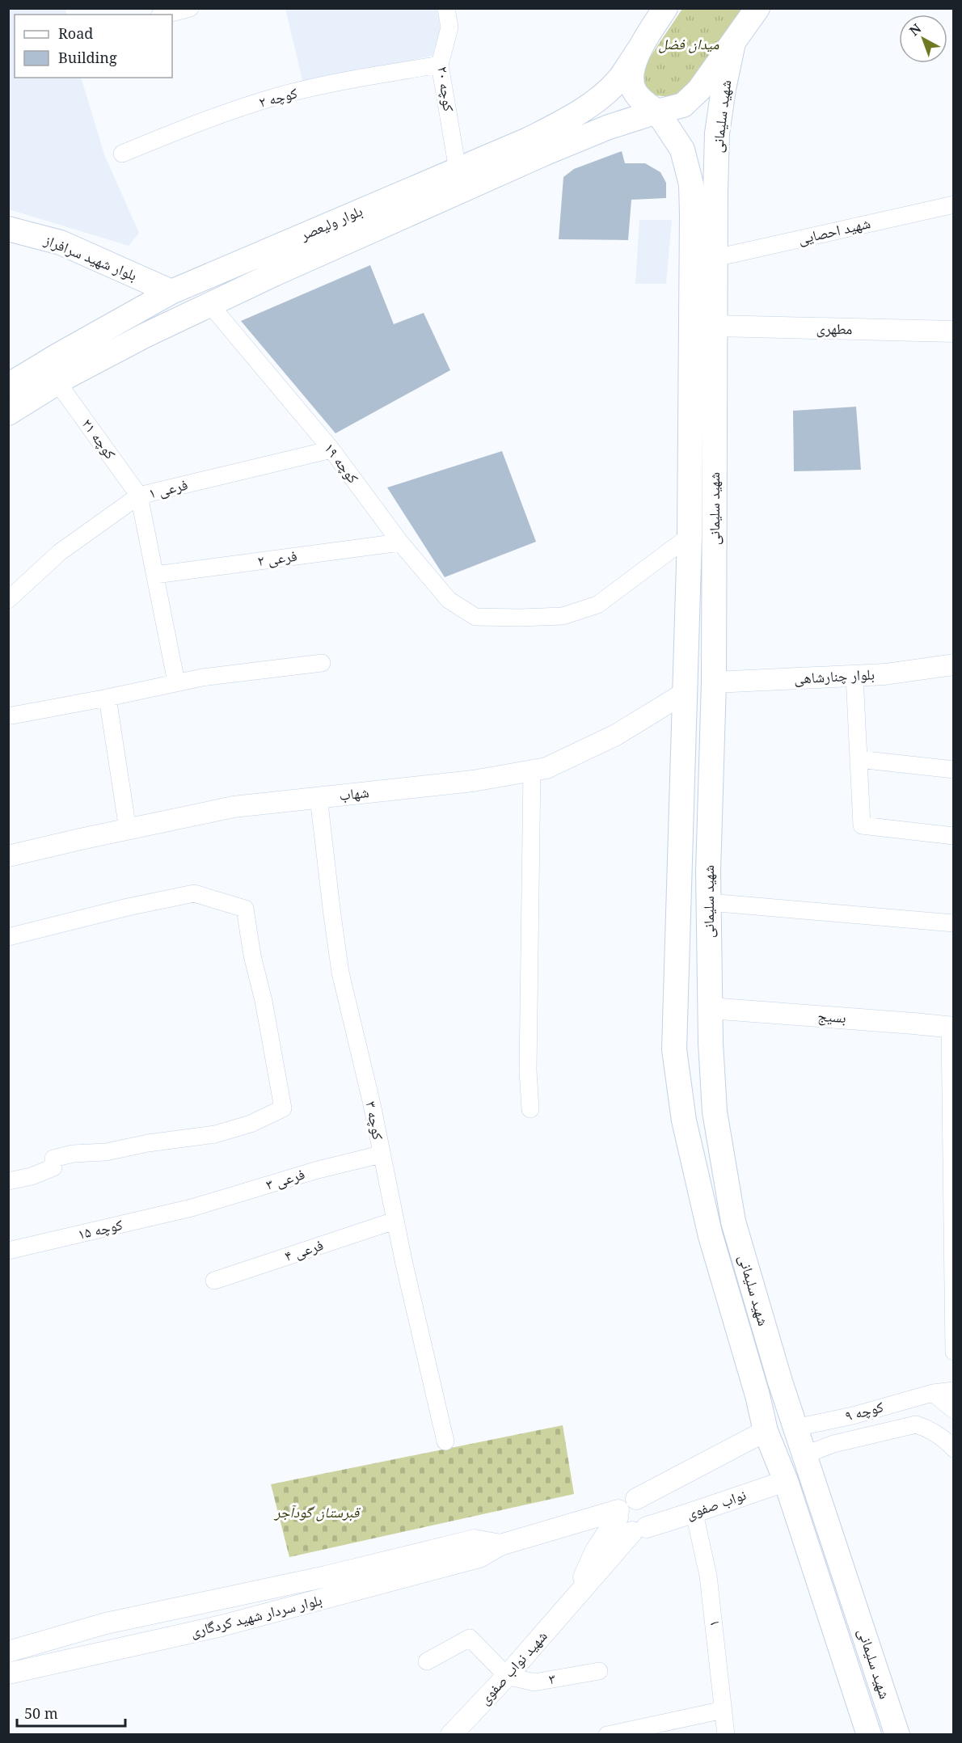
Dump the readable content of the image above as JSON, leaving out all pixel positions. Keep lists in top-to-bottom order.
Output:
{
  "streets": {
    "main road": ["شهید سلیمانی", "بلوار ولیعصر", "بلوار شهید سرافراز"],
    "street": [
      "کوچه ۲۰",
      "کوچه ۲",
      "شهید احصایی",
      "مطهری",
      "کوچه ۲۱",
      "کوچه ۱۹",
      "فرعی ۱",
      "فرعی ۲",
      "بلوار چنارشاهی",
      "شهاب",
      "بسیج",
      "کوچه ۳",
      "فرعی ۳",
      "کوچه ۱۵",
      "فرعی ۴",
      "کوچه ۹",
      "نواب صفوی",
      "بلوار سردار شهید کردگاری",
      "۱",
      "شهید نواب صفوی",
      "۳"
    ]
  },
  "crossings": [
    ["کوچه ۲۰", "کوچه ۲"],
    ["کوچه ۲۰", "بلوار ولیعصر"],
    ["شهید سلیمانی", "بلوار ولیعصر"],
    ["شهید سلیمانی", "شهید احصایی"],
    ["شهید سلیمانی", "مطهری"],
    ["شهید سلیمانی", "کوچه ۱۹"],
    ["شهید سلیمانی", "بلوار چنارشاهی"],
    ["شهید سلیمانی", "شهاب"],
    ["شهید سلیمانی", "بسیج"],
    ["شهید سلیمانی", "کوچه ۹"],
    ["شهید سلیمانی", "نواب صفوی"],
    ["بلوار ولیعصر", "بلوار شهید سرافراز"],
    ["بلوار ولیعصر", "کوچه ۲۱"],
    ["بلوار ولیعصر", "کوچه ۱۹"],
    ["کوچه ۲۱", "فرعی ۱"],
    ["کوچه ۱۹", "فرعی ۱"],
    ["کوچه ۱۹", "فرعی ۲"],
    ["شهاب", "کوچه ۳"],
    ["کوچه ۳", "فرعی ۳"],
    ["کوچه ۳", "فرعی ۴"],
    ["فرعی ۳", "کوچه ۱۵"],
    ["نواب صفوی", "بلوار سردار شهید کردگاری"],
    ["نواب صفوی", "۱"],
    ["نواب صفوی", "شهید نواب صفوی"],
    ["بلوار سردار شهید کردگاری", "شهید نواب صفوی"],
    ["شهید نواب صفوی", "۳"]
  ],
  "parks": ["میدان فضل", "قبرستان گودآجر"],
  "legend": ["Road", "Building"],
  "scale_bar": "50 m",
  "north": "top left"
}
